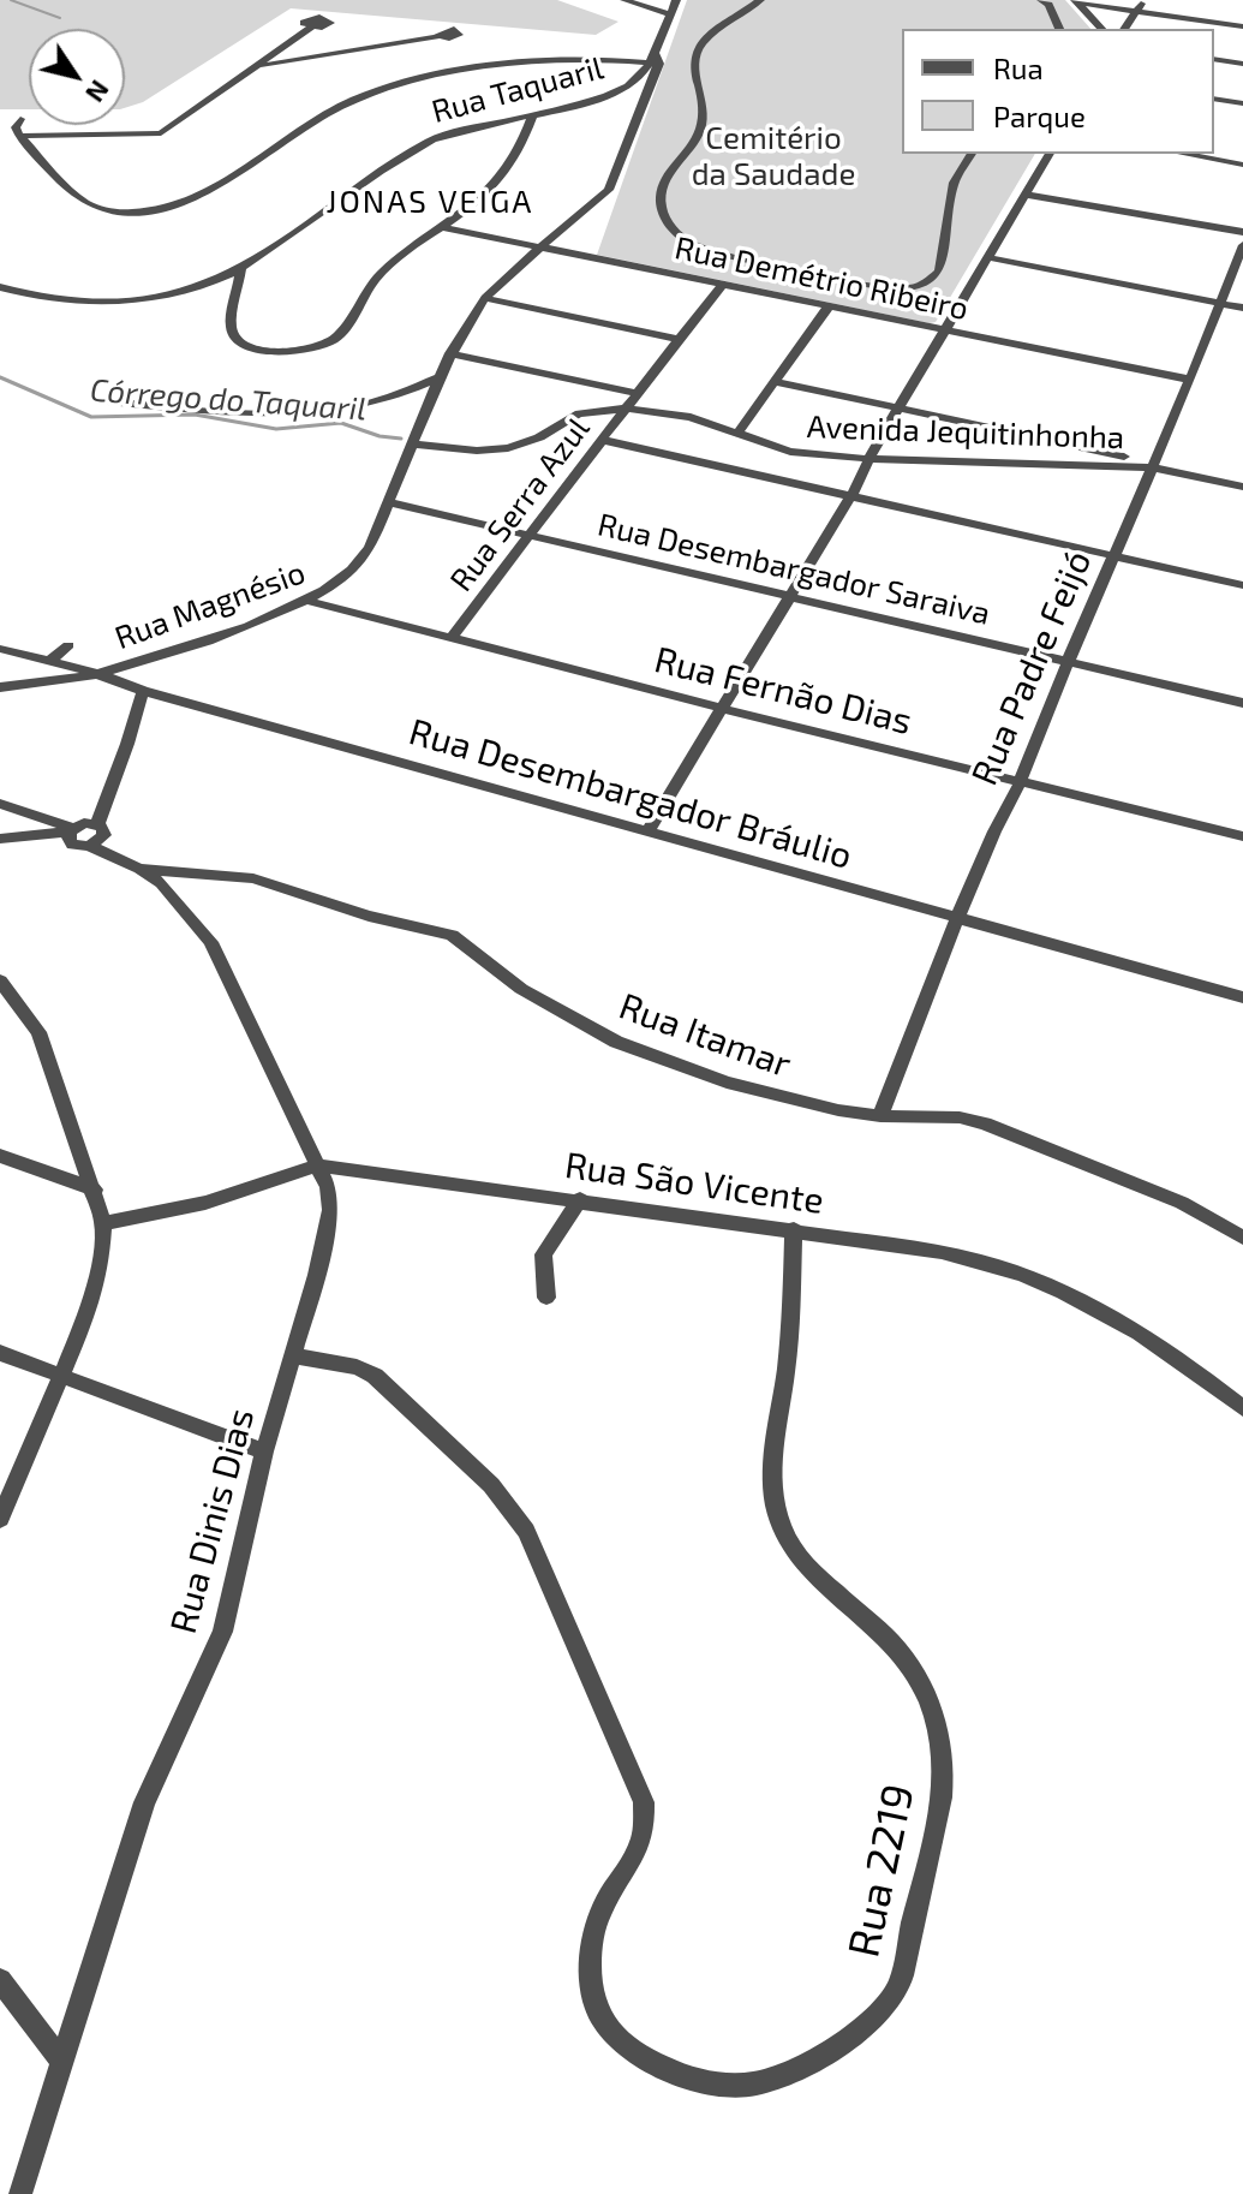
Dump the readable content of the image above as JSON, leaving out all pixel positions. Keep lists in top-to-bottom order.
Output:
{
  "streets": {
    "street": [
      "Rua Taquaril",
      "Rua Demétrio Ribeiro",
      "Avenida Jequitinhonha",
      "Rua Serra Azul",
      "Rua Desembargador Saraiva",
      "Rua Magnésio",
      "Rua Padre Feijó",
      "Rua Fernão Dias",
      "Rua Desembargador Bráulio",
      "Rua Itamar",
      "Rua São Vicente",
      "Rua Dinis Dias",
      "Rua 2219"
    ]
  },
  "crossings": [
    ["Rua Taquaril", "Rua Magnésio"],
    ["Rua Demétrio Ribeiro", "Rua Serra Azul"],
    ["Rua Demétrio Ribeiro", "Rua Magnésio"],
    ["Rua Demétrio Ribeiro", "Rua Padre Feijó"],
    ["Avenida Jequitinhonha", "Rua Serra Azul"],
    ["Avenida Jequitinhonha", "Rua Magnésio"],
    ["Avenida Jequitinhonha", "Rua Padre Feijó"],
    ["Rua Serra Azul", "Rua Desembargador Saraiva"],
    ["Rua Serra Azul", "Rua Fernão Dias"],
    ["Rua Desembargador Saraiva", "Rua Magnésio"],
    ["Rua Desembargador Saraiva", "Rua Padre Feijó"],
    ["Rua Magnésio", "Rua Fernão Dias"],
    ["Rua Magnésio", "Rua Desembargador Bráulio"],
    ["Rua Padre Feijó", "Rua Fernão Dias"],
    ["Rua Padre Feijó", "Rua Desembargador Bráulio"],
    ["Rua Padre Feijó", "Rua Itamar"],
    ["Rua Itamar", "Rua Dinis Dias"],
    ["Rua São Vicente", "Rua Dinis Dias"],
    ["Rua São Vicente", "Rua 2219"],
    ["Rua Dinis Dias", "Rua 2219"]
  ],
  "districts": ["JONAS VEIGA"],
  "water": ["Córrego do Taquaril"],
  "parks": ["Cemitério da Saudade"],
  "legend": ["Rua", "Parque"],
  "north": "bottom right"
}
